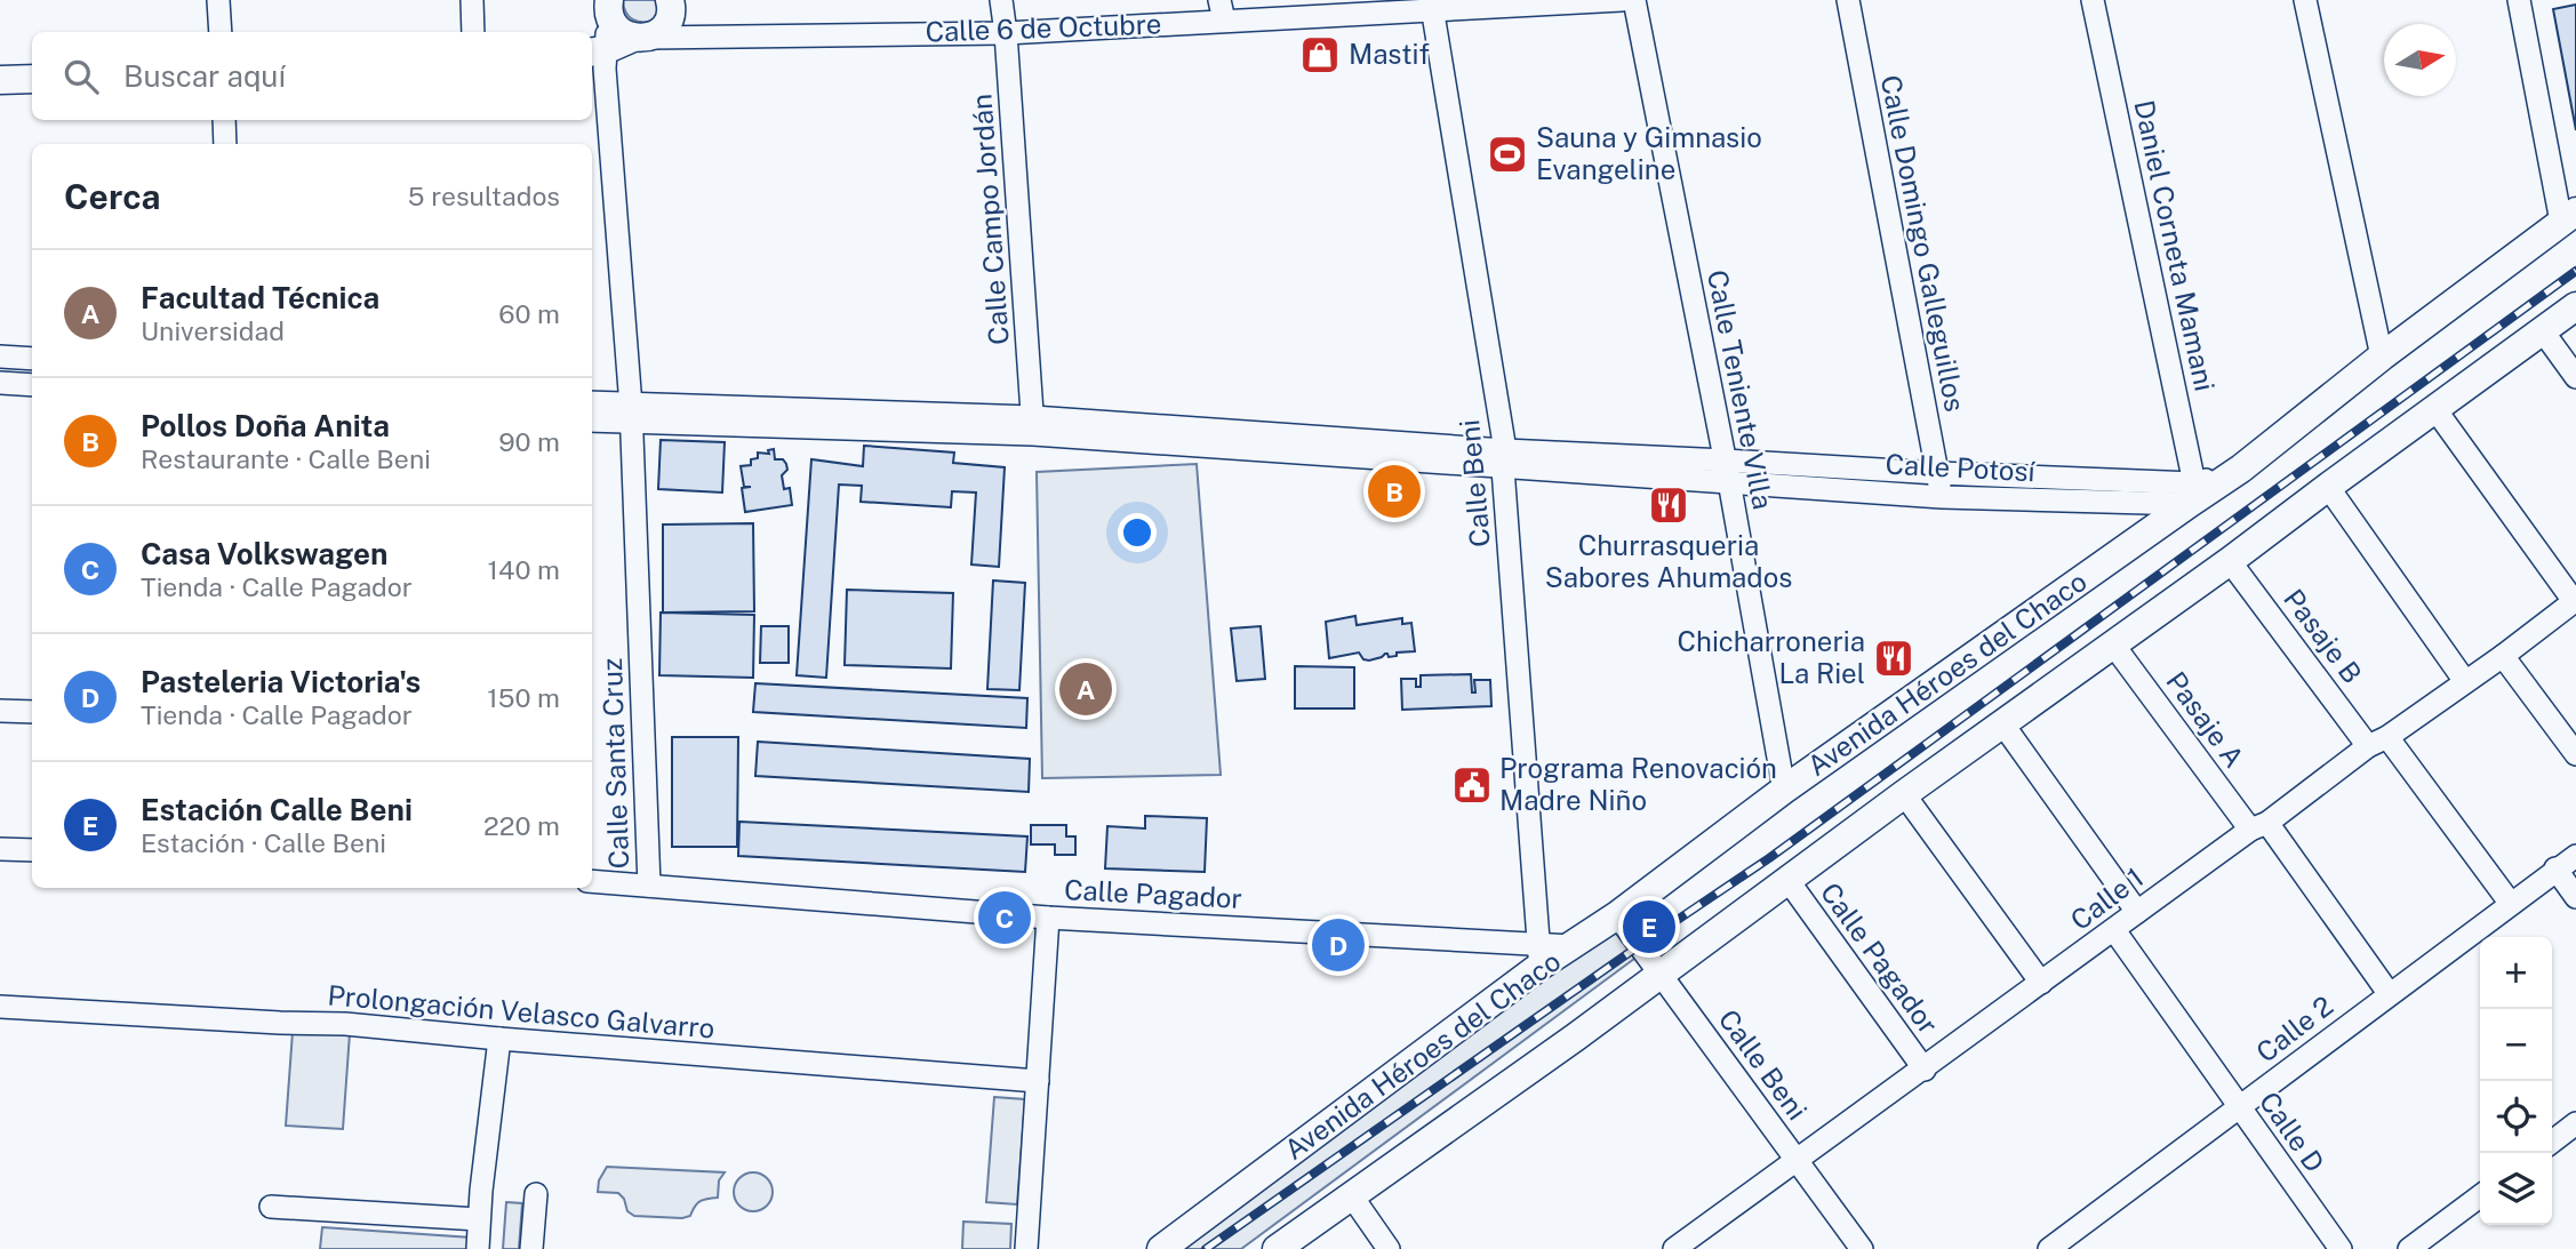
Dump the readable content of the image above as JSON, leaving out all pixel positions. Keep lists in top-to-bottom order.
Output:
{
  "streets": {
    "main road": ["Avenida Héroes del Chaco"],
    "street": [
      "Calle 6 de Octubre",
      "Calle Campo Jordán",
      "Calle Domingo Galleguillos",
      "Daniel Corneta Mamani",
      "Calle Teniente Villa",
      "Calle Potosí",
      "Calle Beni",
      "Pasaje B",
      "Pasaje A",
      "Calle Santa Cruz",
      "Calle Pagador",
      "Calle 1",
      "Prolongación Velasco Galvarro",
      "Calle 2",
      "Calle D"
    ]
  },
  "crossings": [
    ["Calle 6 de Octubre", "Calle Campo Jordán"],
    ["Calle 6 de Octubre", "Calle Beni"],
    ["Calle Domingo Galleguillos", "Calle Potosí"],
    ["Daniel Corneta Mamani", "Calle Potosí"],
    ["Daniel Corneta Mamani", "Avenida Héroes del Chaco"],
    ["Calle Teniente Villa", "Calle Potosí"],
    ["Calle Teniente Villa", "Avenida Héroes del Chaco"],
    ["Calle Potosí", "Avenida Héroes del Chaco"],
    ["Calle Beni", "Avenida Héroes del Chaco"],
    ["Calle Beni", "Calle Pagador"],
    ["Calle Beni", "Calle 1"],
    ["Pasaje B", "Calle 1"],
    ["Pasaje B", "Calle 2"],
    ["Avenida Héroes del Chaco", "Calle Pagador"],
    ["Pasaje A", "Calle 1"],
    ["Pasaje A", "Calle 2"],
    ["Calle Santa Cruz", "Calle Pagador"],
    ["Calle Pagador", "Calle 1"],
    ["Calle 1", "Calle D"],
    ["Calle 2", "Calle D"]
  ],
  "places": {
    "shop": ["Mastif"],
    "sports": ["Sauna y Gimnasio Evangeline"],
    "restaurant": ["Churrasqueria Sabores Ahumados", "Chicharroneria La Riel"],
    "public building": ["Programa Renovación Madre Niño"]
  },
  "north": "right",
  "page": {
    "search": "Buscar aquí",
    "heading": ["Cerca", "5 resultados"],
    "list": [
      {
        "mark": "A",
        "name": "Facultad Técnica",
        "note": "Universidad",
        "value": "60 m"
      },
      {
        "mark": "B",
        "name": "Pollos Doña Anita",
        "note": "Restaurante · Calle Beni",
        "value": "90 m"
      },
      {
        "mark": "C",
        "name": "Casa Volkswagen",
        "note": "Tienda · Calle Pagador",
        "value": "140 m"
      },
      {
        "mark": "D",
        "name": "Pasteleria Victoria's",
        "note": "Tienda · Calle Pagador",
        "value": "150 m"
      },
      {
        "mark": "E",
        "name": "Estación Calle Beni",
        "note": "Estación · Calle Beni",
        "value": "220 m"
      }
    ],
    "pins": [
      "B",
      "A",
      "C",
      "E",
      "D"
    ],
    "map_buttons": ["+", "−"]
  }
}
